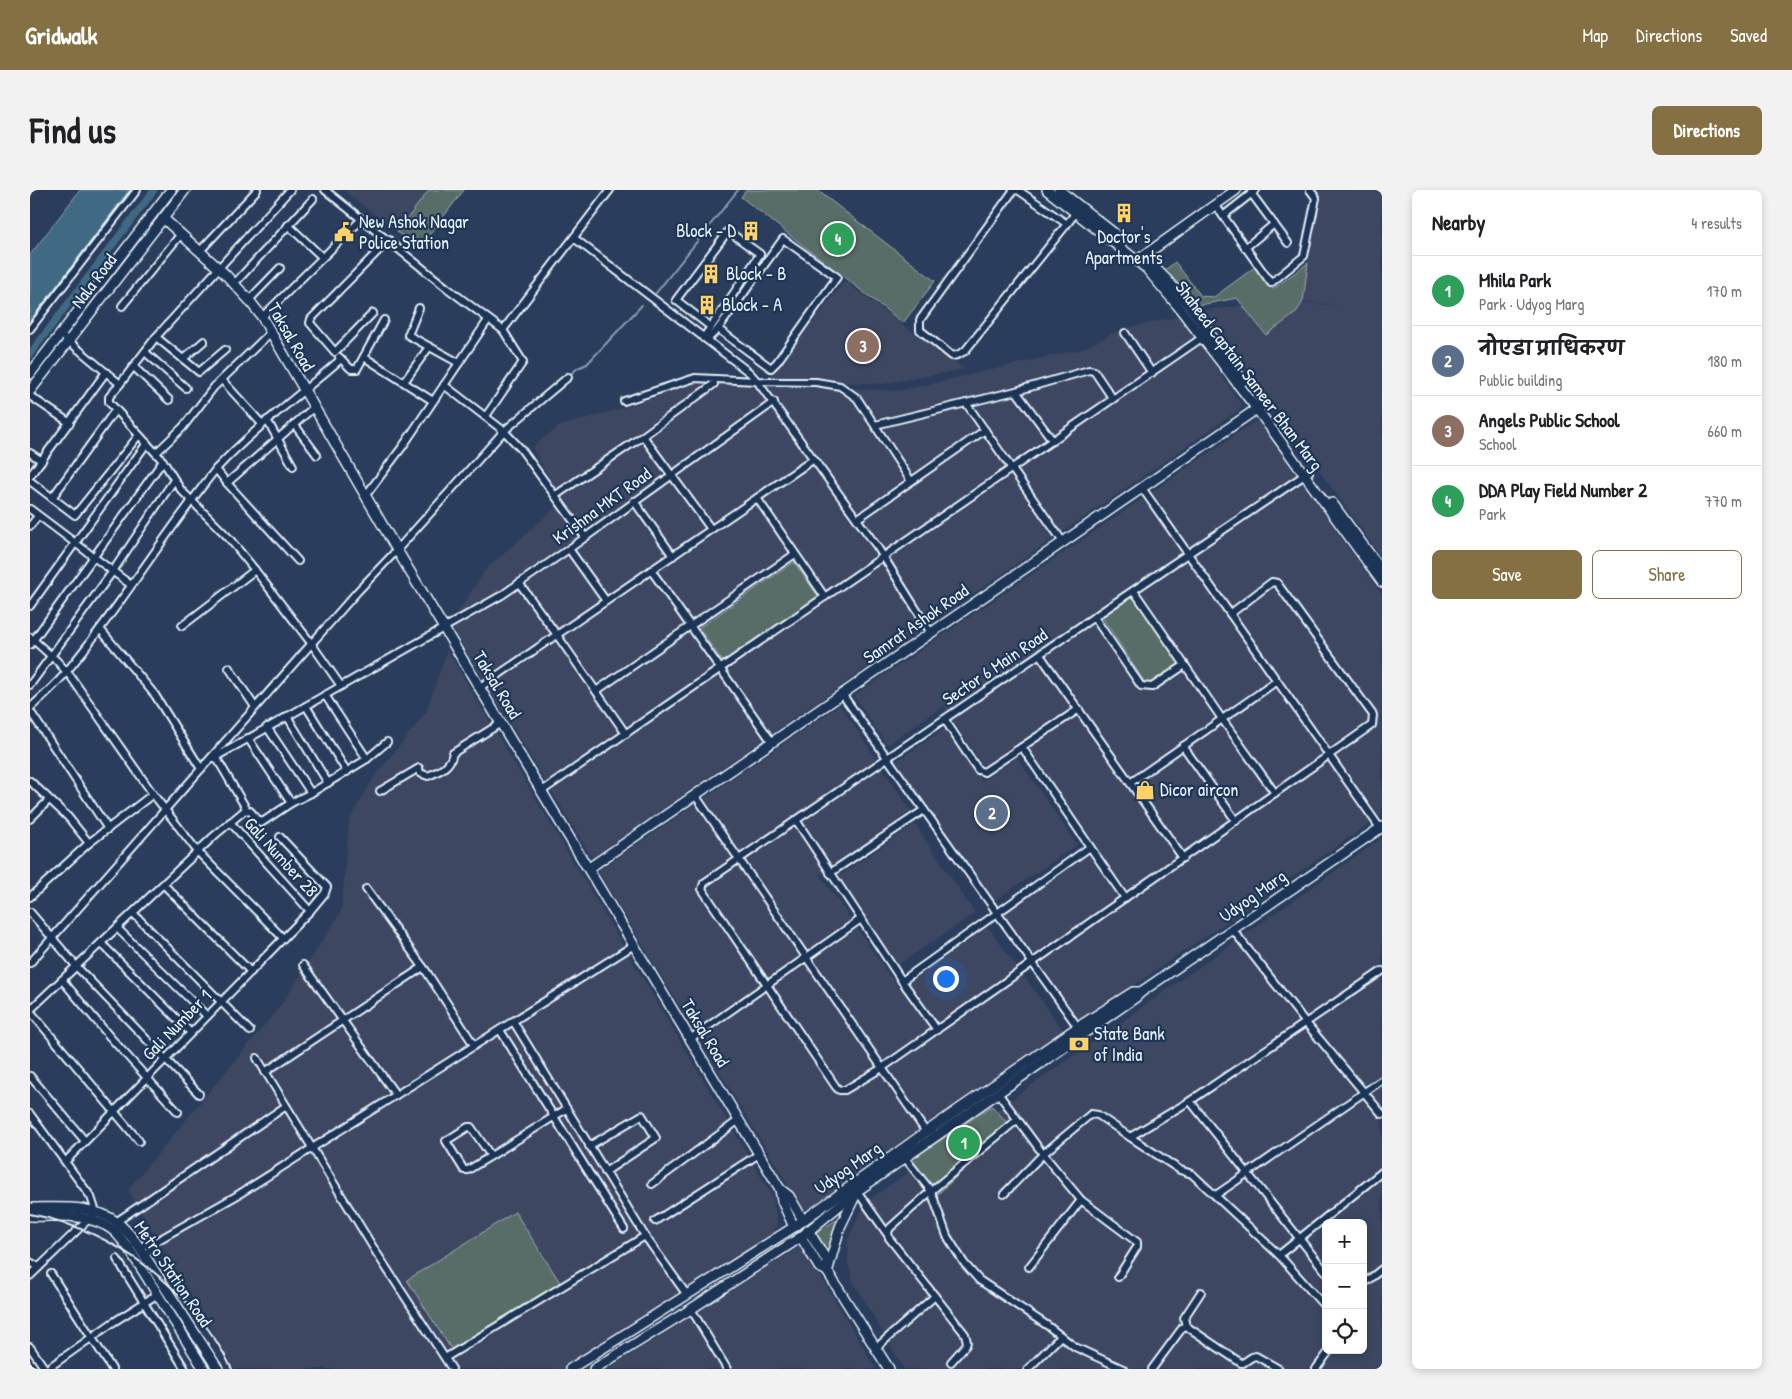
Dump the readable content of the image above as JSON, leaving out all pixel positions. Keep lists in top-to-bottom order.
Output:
{
  "streets": {
    "street": [
      "Nala Road",
      "Taksal Road",
      "Shaheed Captain Sameer Bhan Marg",
      "Krishna MKT Road",
      "Samrat Ashok Road",
      "Sector 6 Main Road",
      "Gali Number 28",
      "Udyog Marg",
      "Gali Number 1",
      "Metro Station Road"
    ]
  },
  "crossings": [
    ["Nala Road", "Taksal Road"],
    ["Taksal Road", "Krishna MKT Road"],
    ["Taksal Road", "Samrat Ashok Road"],
    ["Taksal Road", "Udyog Marg"],
    ["Shaheed Captain Sameer Bhan Marg", "Samrat Ashok Road"],
    ["Shaheed Captain Sameer Bhan Marg", "Sector 6 Main Road"],
    ["Gali Number 28", "Gali Number 1"]
  ],
  "places": {
    "building": [
      "Doctor's Apartments",
      "Block - D",
      "Block - B",
      "Block - A"
    ],
    "public building": ["New Ashok Nagar Police Station"],
    "shop": ["Dicor aircon"],
    "bank": ["State Bank of India"]
  },
  "page": {
    "header": "Gridwalk",
    "nav": ["Map", "Directions", "Saved"],
    "buttons": [
      "Directions",
      ["Save", "Share"]
    ],
    "title": "Find us",
    "heading": ["Nearby", "4 results"],
    "pins": [
      "4",
      "3",
      "2",
      "1"
    ],
    "list": [
      {
        "mark": "1",
        "name": "Mhila Park",
        "note": "Park · Udyog Marg",
        "value": "170 m"
      },
      {
        "mark": "2",
        "name": "नोएडा प्राधिकरण",
        "note": "Public building",
        "value": "180 m"
      },
      {
        "mark": "3",
        "name": "Angels Public School",
        "note": "School",
        "value": "660 m"
      },
      {
        "mark": "4",
        "name": "DDA Play Field Number 2",
        "note": "Park",
        "value": "770 m"
      }
    ],
    "map_buttons": ["+", "−"]
  }
}
